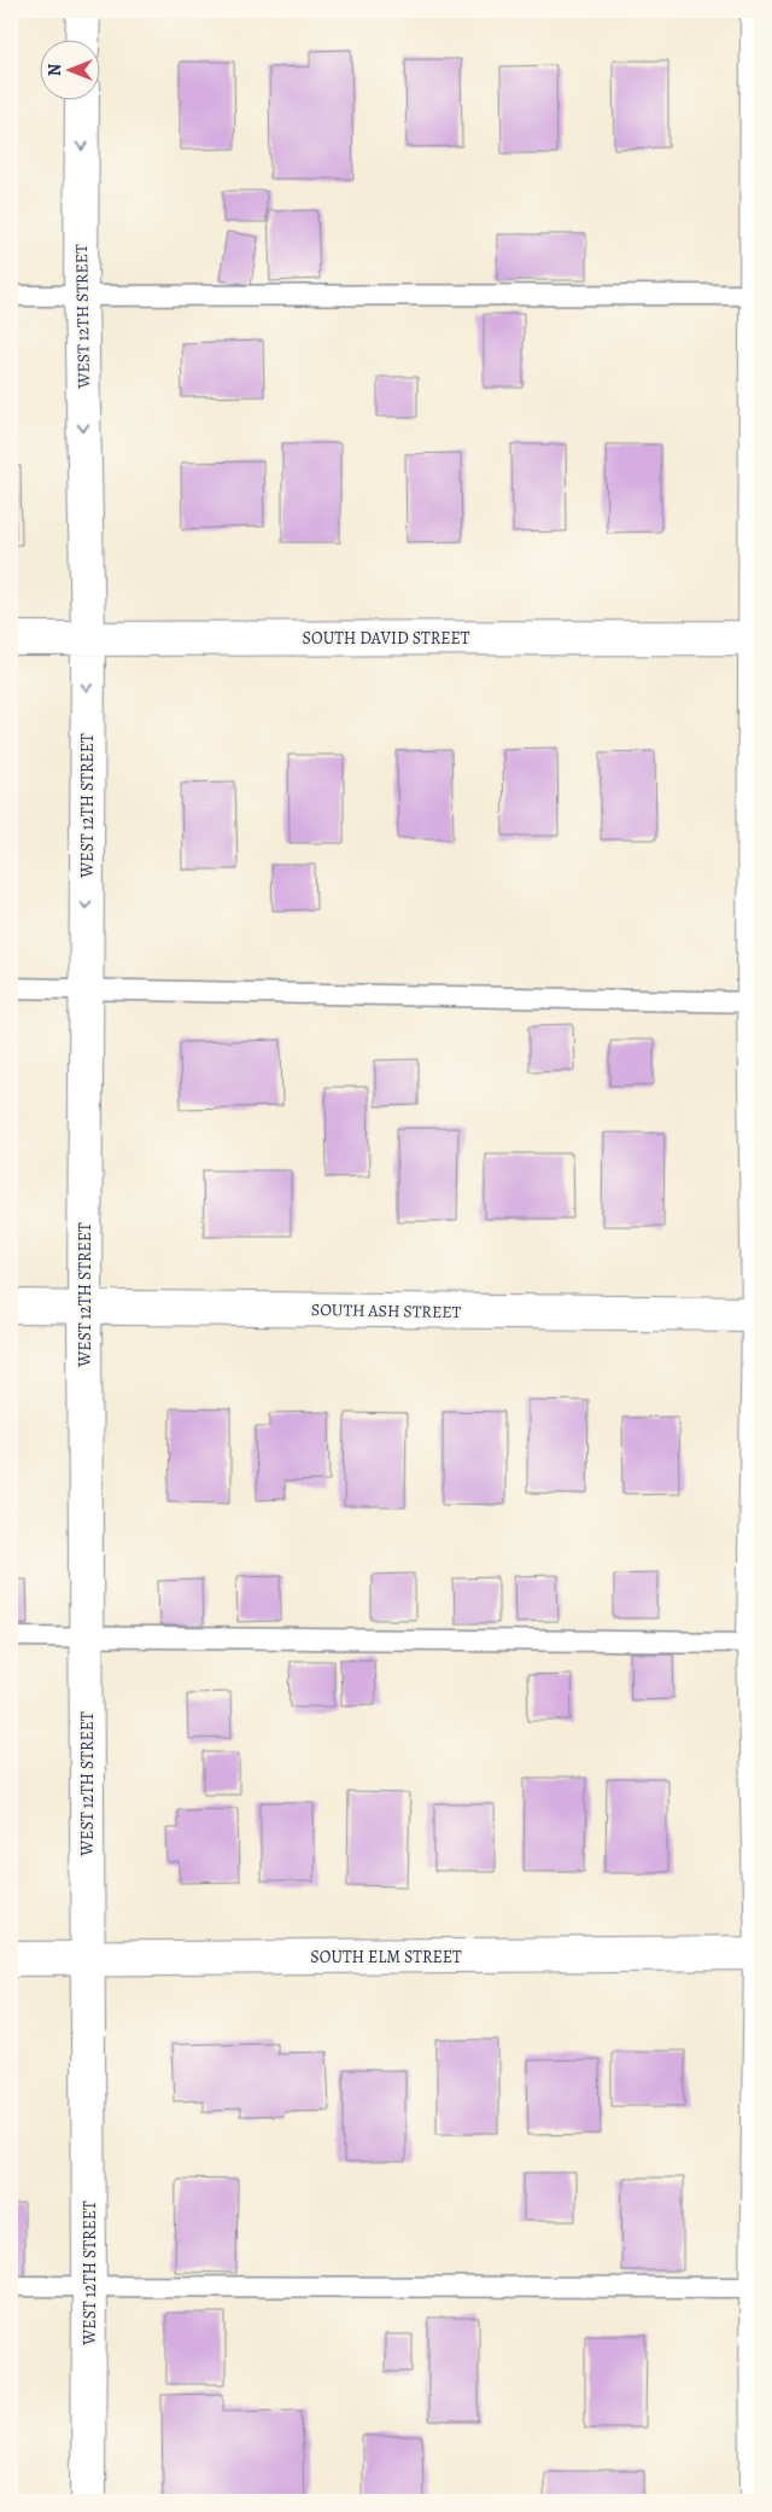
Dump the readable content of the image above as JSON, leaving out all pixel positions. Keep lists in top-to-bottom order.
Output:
{
  "streets": {
    "street": [
      "WEST 12TH STREET",
      "SOUTH DAVID STREET",
      "SOUTH ASH STREET",
      "SOUTH ELM STREET"
    ]
  },
  "crossings": [
    ["WEST 12TH STREET", "SOUTH DAVID STREET"],
    ["WEST 12TH STREET", "SOUTH ASH STREET"],
    ["WEST 12TH STREET", "SOUTH ELM STREET"]
  ],
  "one_way": ["WEST 12TH STREET"],
  "north": "left"
}
